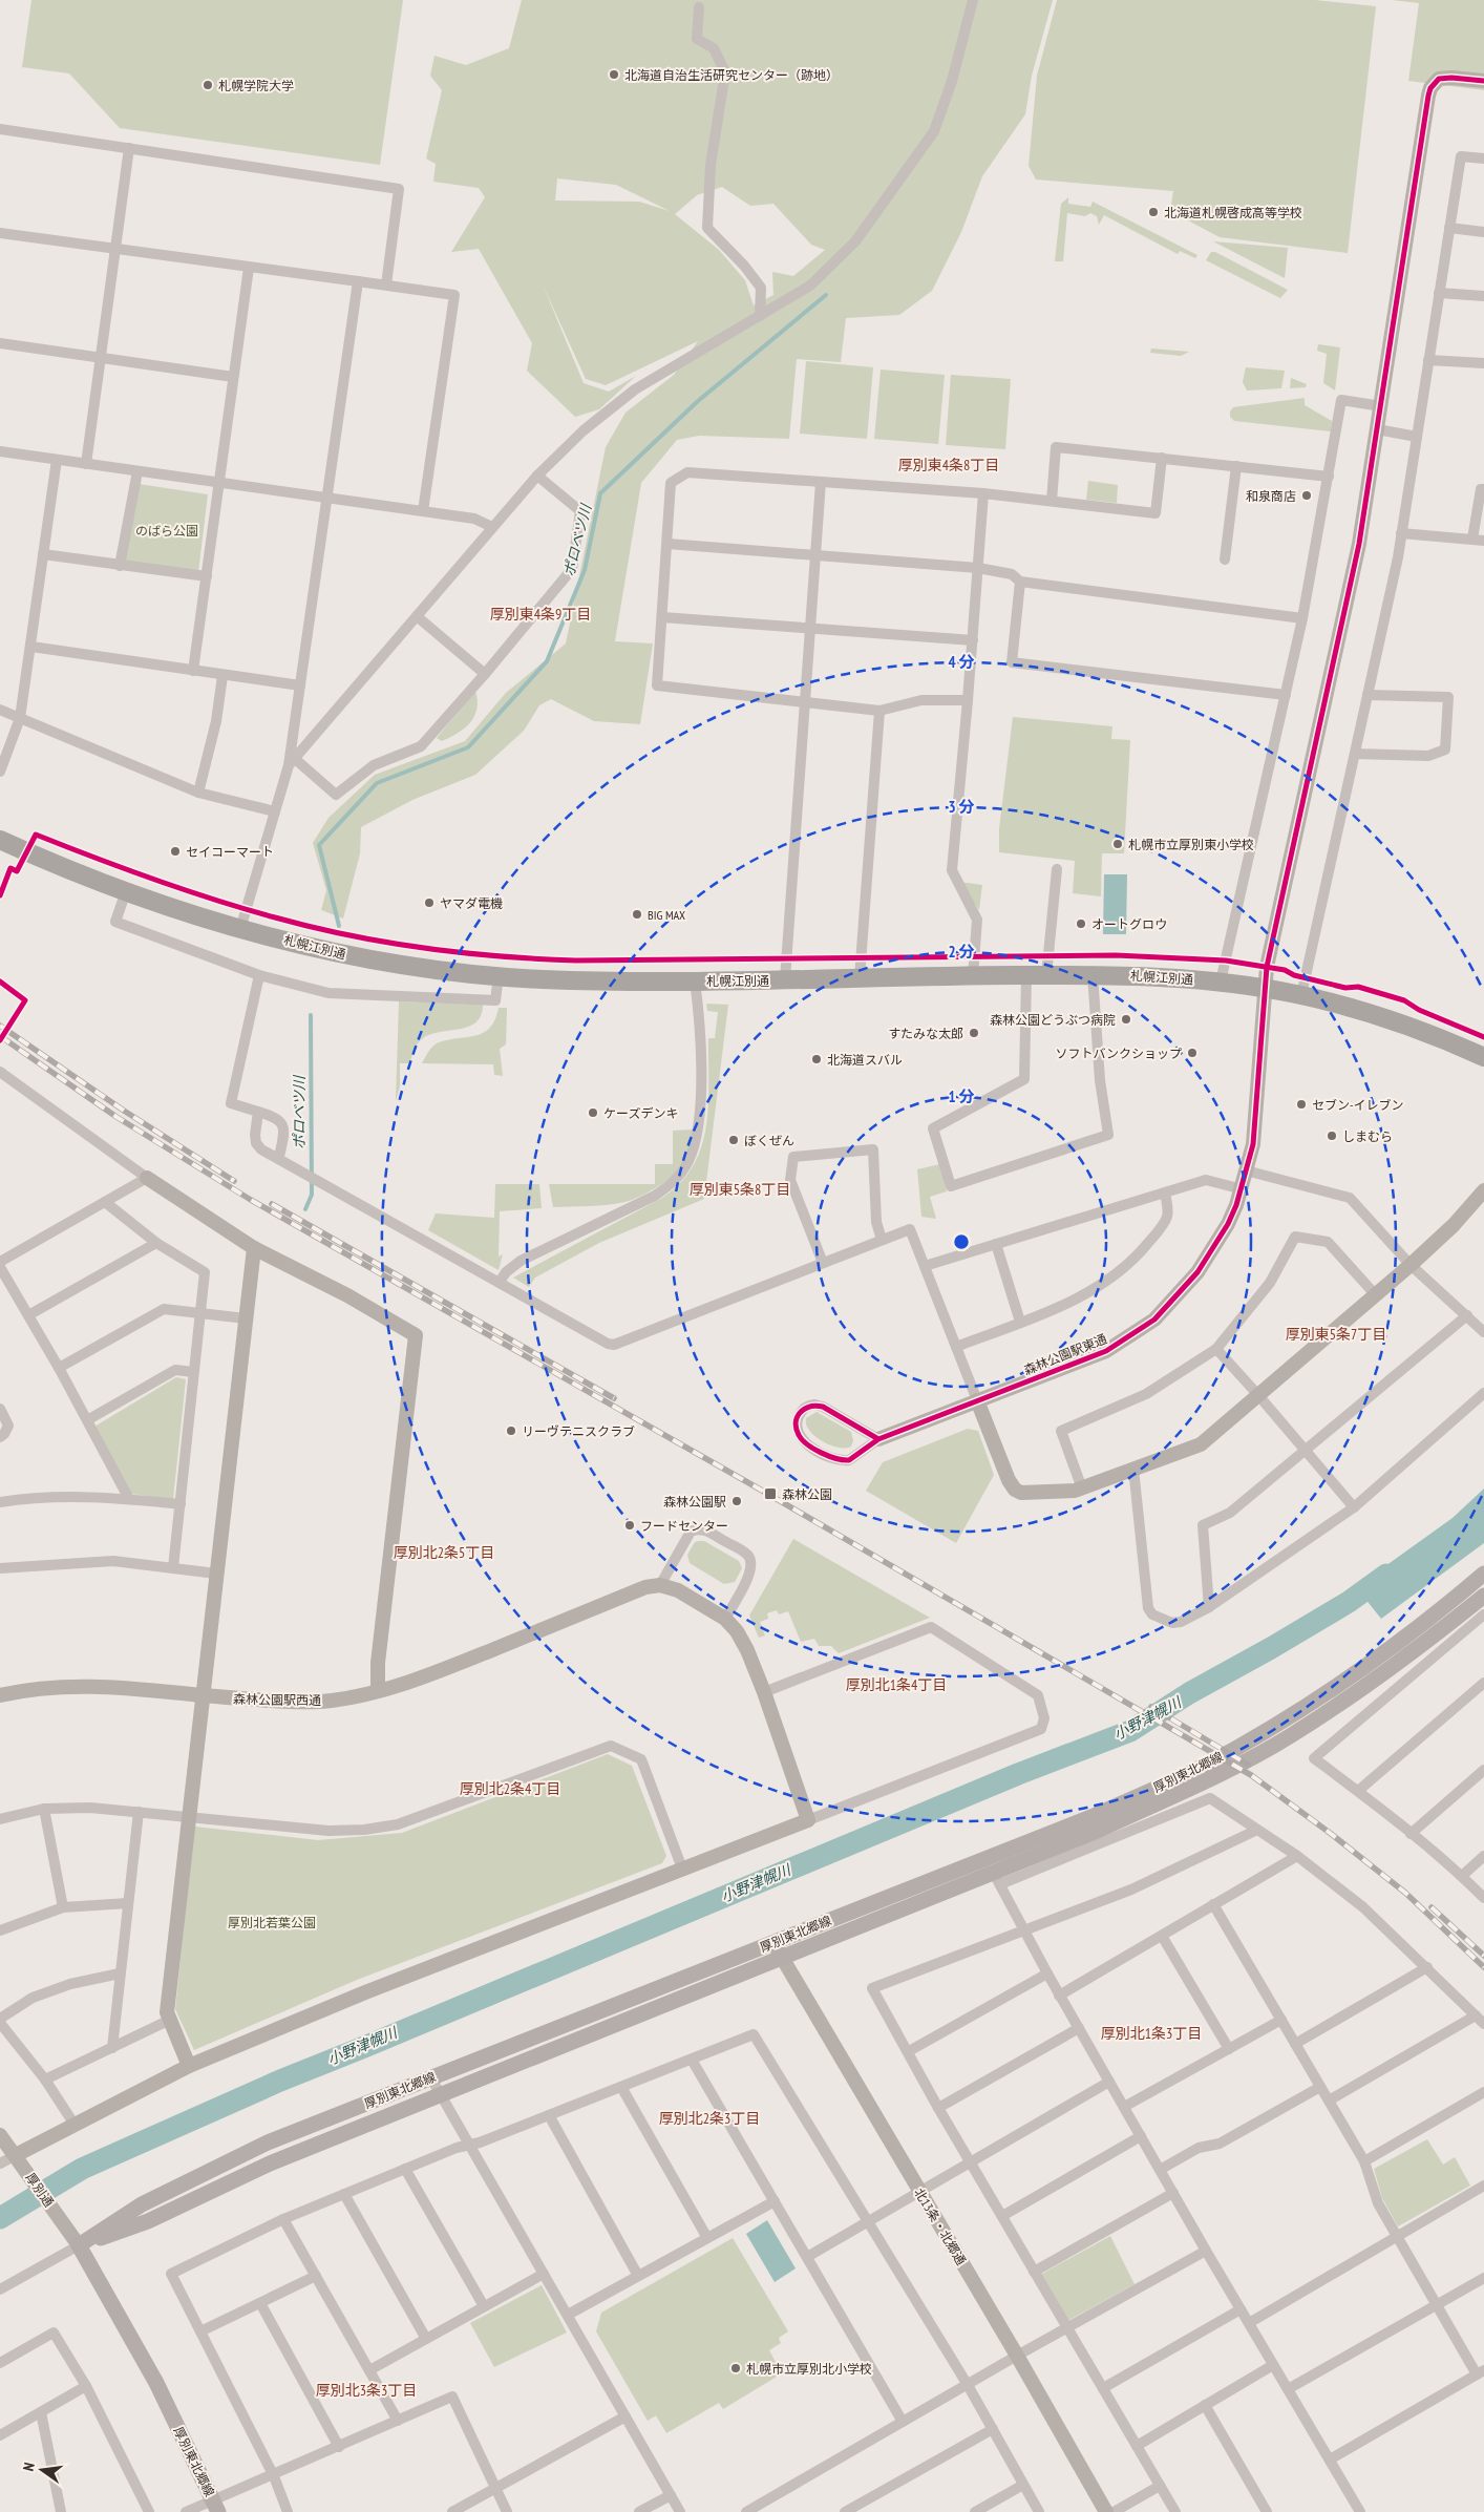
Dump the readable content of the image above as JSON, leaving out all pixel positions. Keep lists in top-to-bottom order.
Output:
{
  "streets": {
    "highway": ["札幌江別通"],
    "main road": ["厚別東北郷線"],
    "street": [
      "森林公園駅東通",
      "森林公園駅西通",
      "厚別通",
      "北13条・北郷通"
    ]
  },
  "crossings": [
    ["札幌江別通", "森林公園駅東通"],
    ["厚別東北郷線", "厚別通"],
    ["厚別東北郷線", "北13条・北郷通"]
  ],
  "districts": [
    "厚別東4条8丁目",
    "厚別東4条9丁目",
    "厚別東5条8丁目",
    "厚別東5条7丁目",
    "厚別北2条5丁目",
    "厚別北1条4丁目",
    "厚別北2条4丁目",
    "厚別北1条3丁目",
    "厚別北2条3丁目",
    "厚別北3条3丁目"
  ],
  "water": ["ポロベツ川", "小野津幌川"],
  "parks": ["のばら公園", "厚別北若葉公園"],
  "places": {
    "other": [
      "北海道自治生活研究センター（跡地）",
      "札幌学院大学",
      "北海道札幌啓成高等学校",
      "和泉商店",
      "札幌市立厚別東小学校",
      "セイコーマート",
      "ヤマダ電機",
      "BIG MAX",
      "オートグロウ",
      "森林公園どうぶつ病院",
      "すたみな太郎",
      "ソフトバンクショップ",
      "北海道スバル",
      "セブン-イレブン",
      "ケーズデンキ",
      "しまむら",
      "ぼくぜん",
      "リーヴテニスクラブ",
      "森林公園駅",
      "フードセンター",
      "札幌市立厚別北小学校"
    ],
    "transit": ["森林公園"]
  },
  "north": "left",
  "rings": [
    "4 分",
    "3 分",
    "2 分",
    "1 分"
  ]
}
